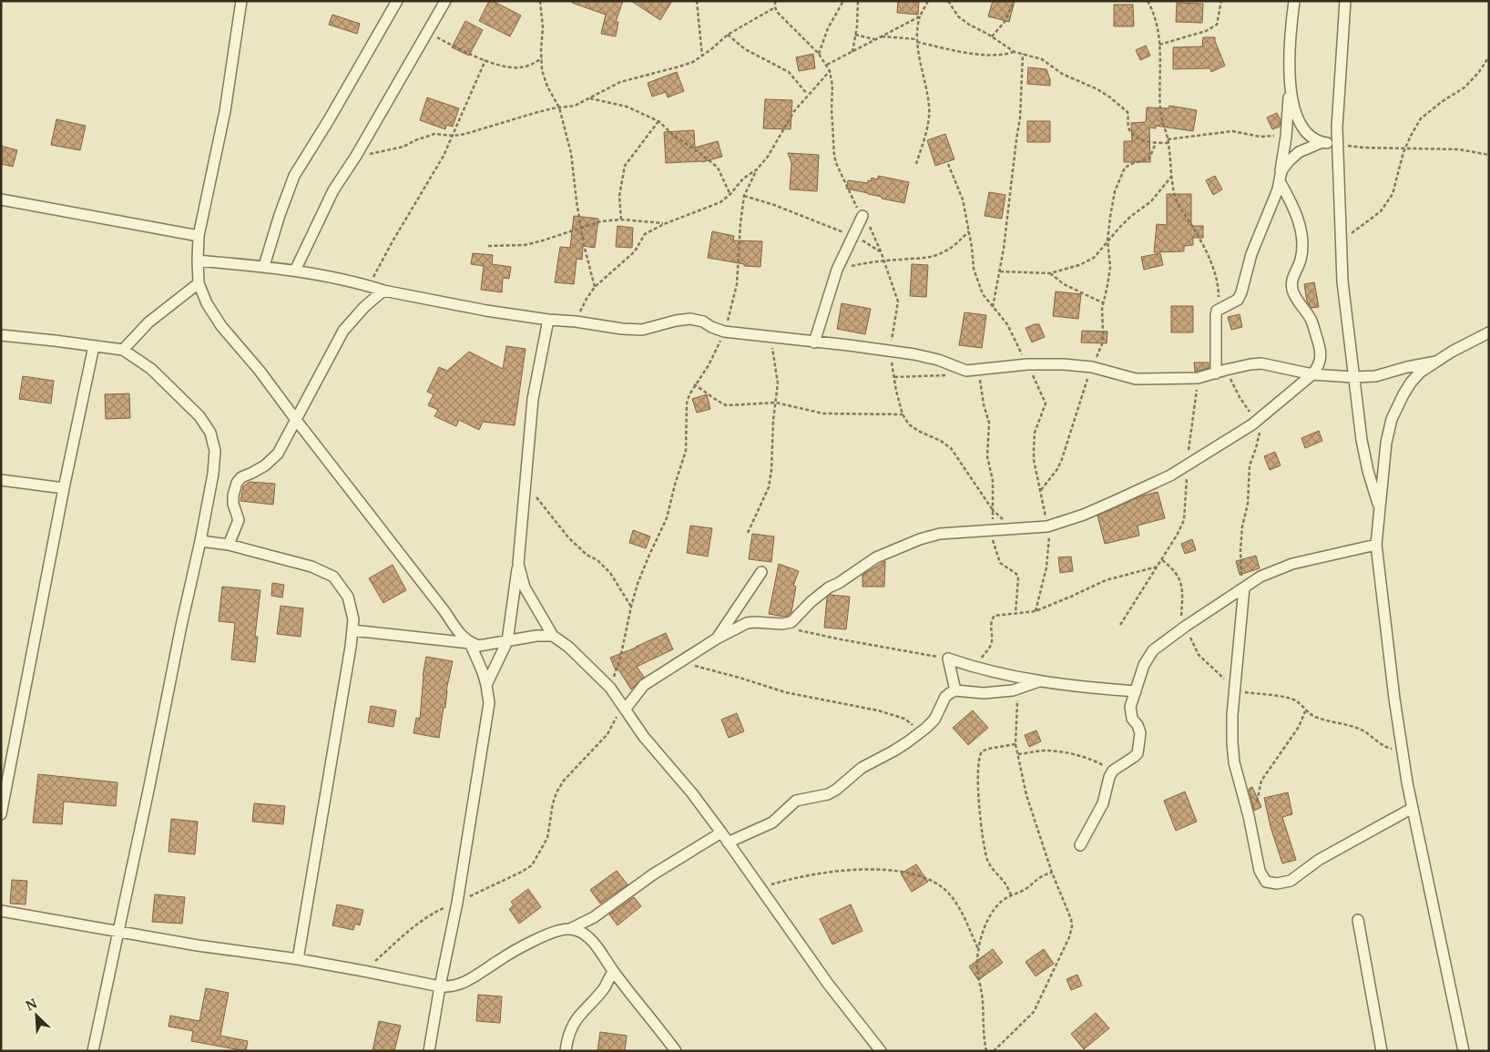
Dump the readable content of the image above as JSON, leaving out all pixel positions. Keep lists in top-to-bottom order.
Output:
{
  "north": "top left"
}
